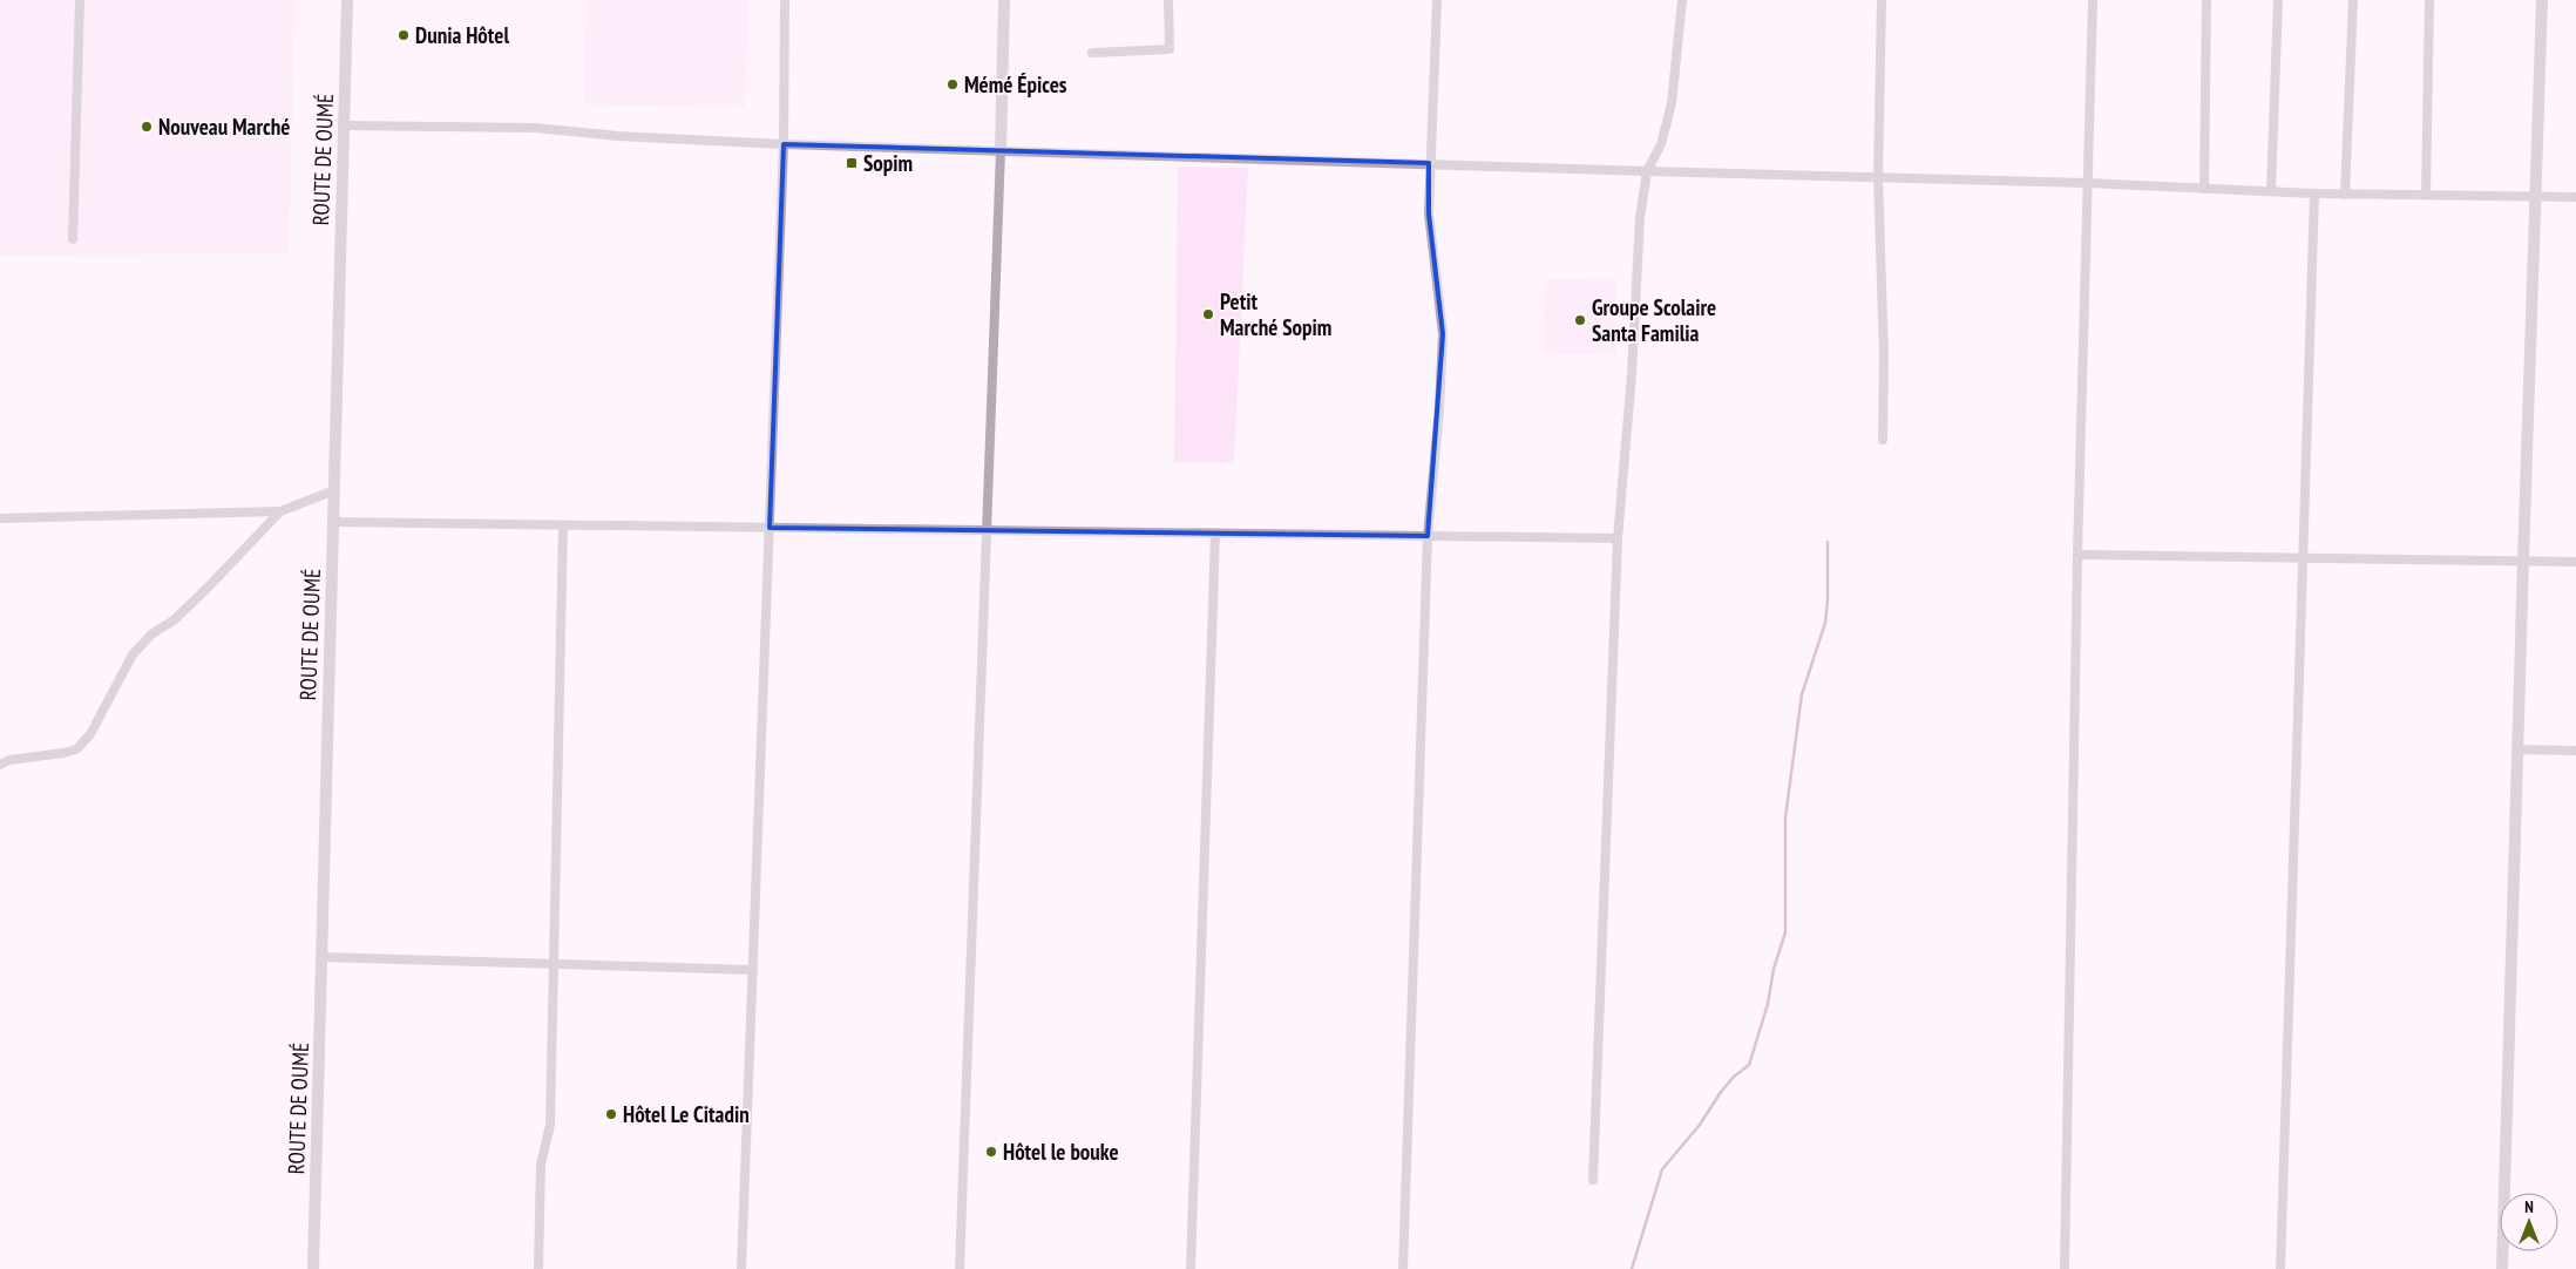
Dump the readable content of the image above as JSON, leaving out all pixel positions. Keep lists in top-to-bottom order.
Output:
{
  "streets": {
    "street": ["ROUTE DE OUMÉ"]
  },
  "places": {
    "other": [
      "Dunia Hôtel",
      "Mémé Épices",
      "Nouveau Marché",
      "Petit Marché Sopim",
      "Groupe Scolaire Santa Familia",
      "Hôtel Le Citadin",
      "Hôtel le bouke"
    ],
    "transit": ["Sopim"]
  },
  "north": "top"
}
